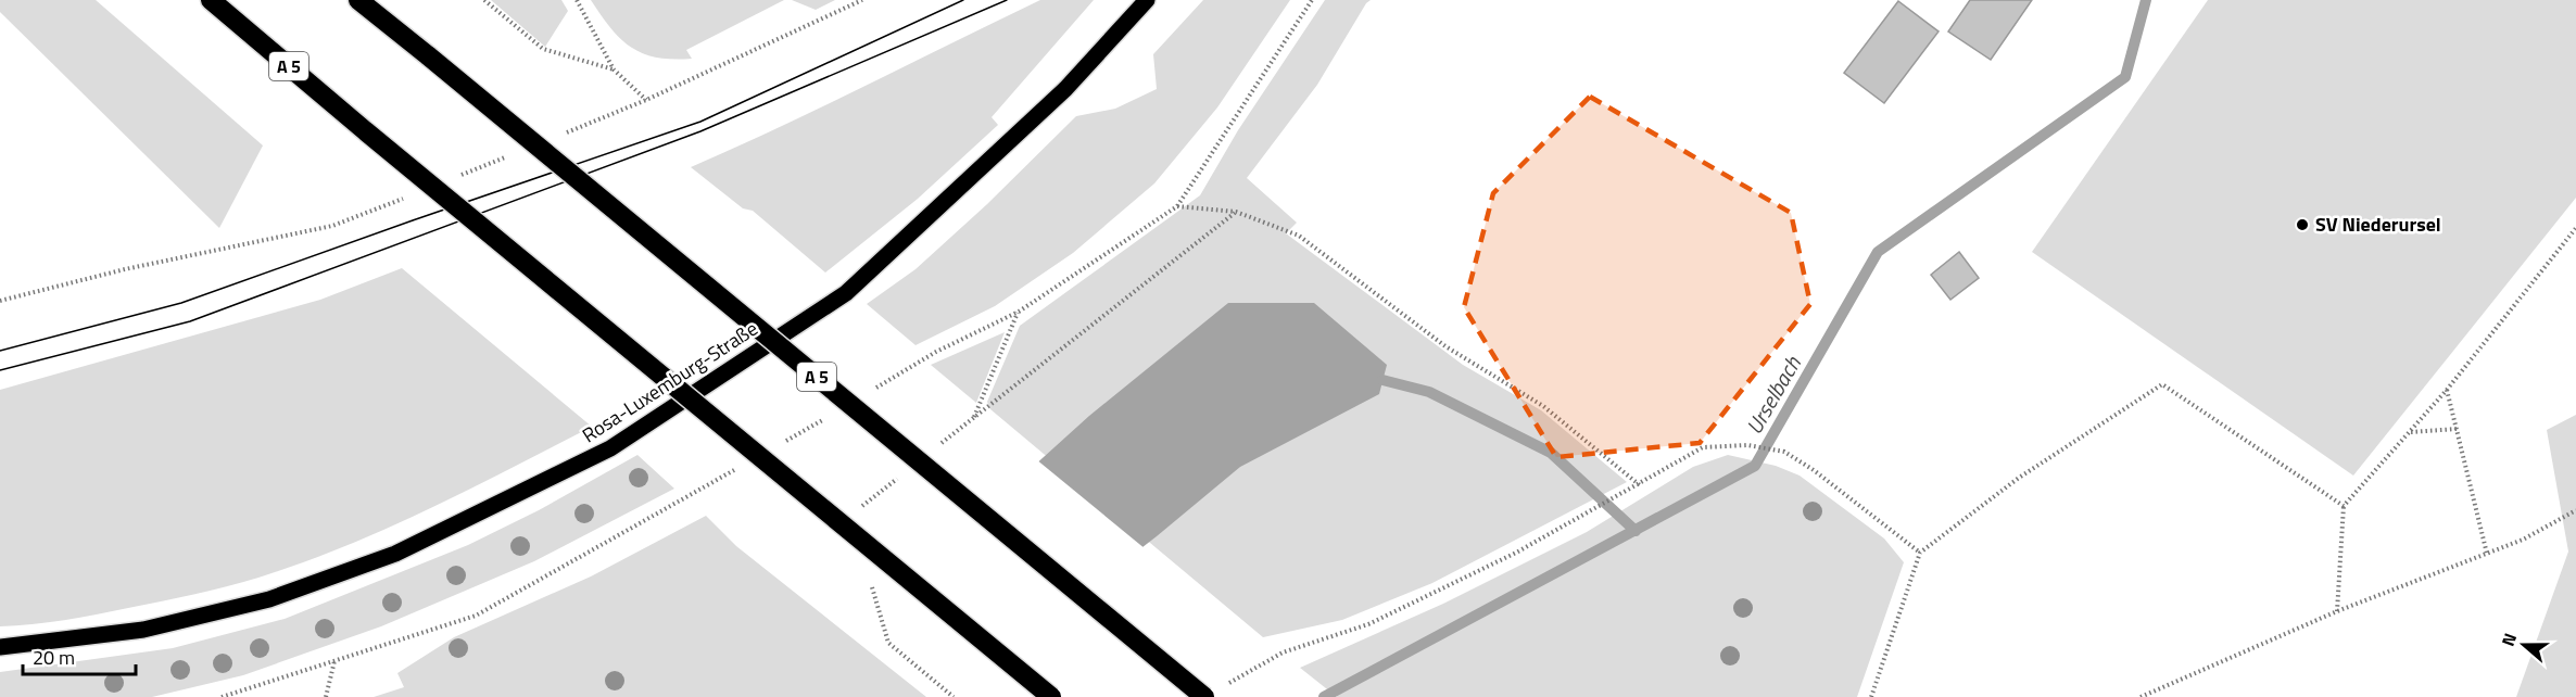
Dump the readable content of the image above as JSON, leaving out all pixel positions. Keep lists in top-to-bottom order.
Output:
{
  "streets": {
    "highway": ["A 5"],
    "main road": ["Rosa-Luxemburg-Straße"]
  },
  "water": ["Urselbach"],
  "places": ["SV Niederursel"],
  "scale_bar": "20 m",
  "north": "left"
}
